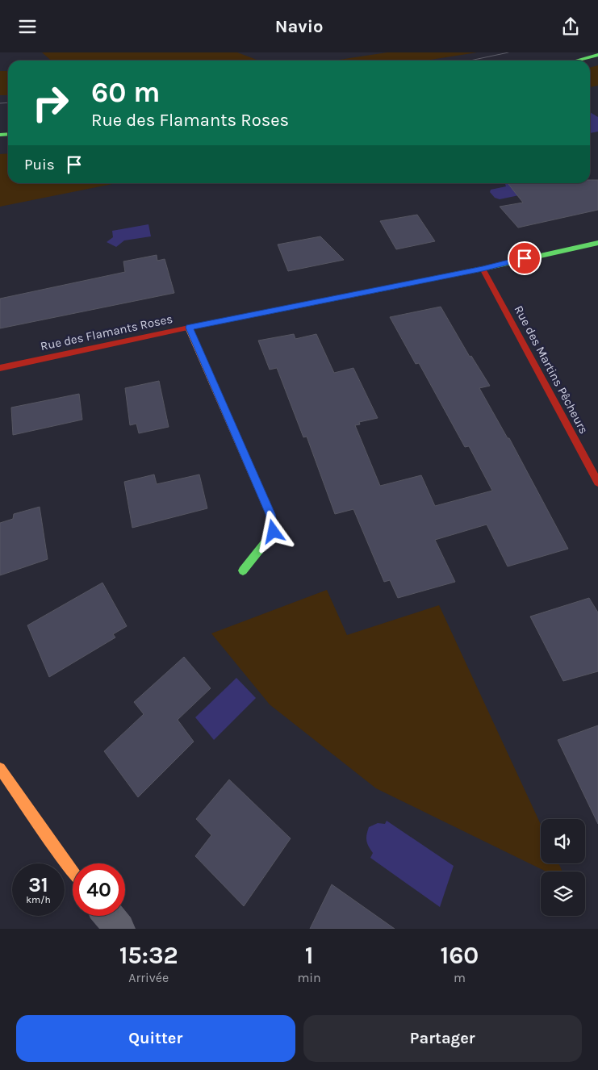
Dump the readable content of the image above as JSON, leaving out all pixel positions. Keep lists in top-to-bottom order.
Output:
{
  "streets": {
    "street": ["Rue des Flamants Roses", "Rue des Martins Pêcheurs"]
  },
  "crossings": [
    ["Rue des Flamants Roses", "Rue des Martins Pêcheurs"]
  ],
  "page": {
    "header": "Navio",
    "turn": ["60 m", "Rue des Flamants Roses"],
    "then": "Puis",
    "speed": "31 km/h",
    "limit": "40",
    "eta": [
      "15:32",
      "Arrivée",
      "1",
      "min",
      "160",
      "m"
    ],
    "buttons": ["Quitter", "Partager"]
  }
}
